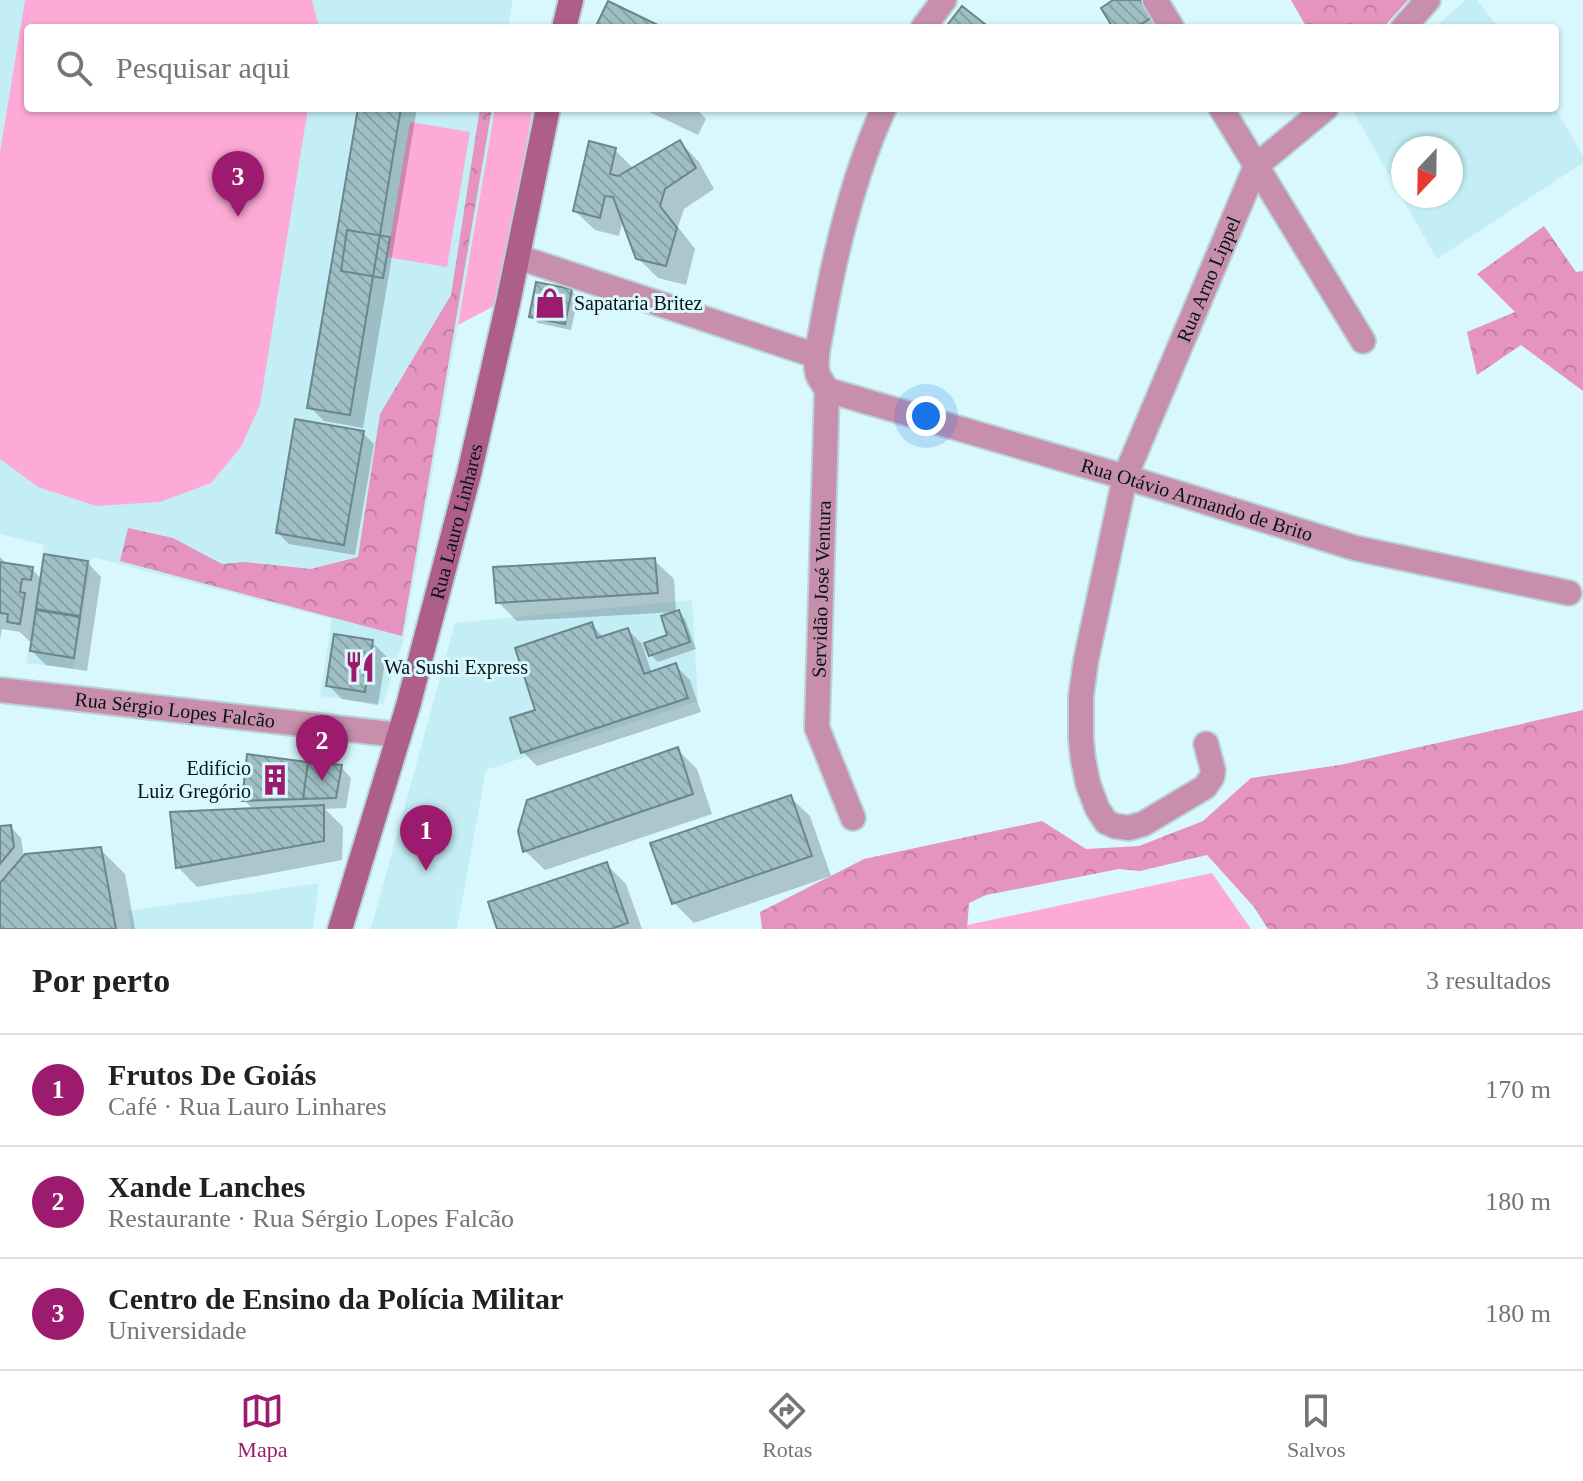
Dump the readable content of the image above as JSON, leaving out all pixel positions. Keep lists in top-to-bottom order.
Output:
{
  "streets": {
    "main road": ["Rua Lauro Linhares"],
    "street": [
      "Rua Arno Lippel",
      "Rua Otávio Armando de Brito",
      "Servidão José Ventura",
      "Rua Sérgio Lopes Falcão"
    ]
  },
  "crossings": [
    ["Rua Arno Lippel", "Rua Otávio Armando de Brito"],
    ["Rua Otávio Armando de Brito", "Servidão José Ventura"],
    ["Rua Lauro Linhares", "Rua Sérgio Lopes Falcão"]
  ],
  "places": {
    "shop": ["Sapataria Britez"],
    "restaurant": ["Wa Sushi Express"],
    "building": ["Edifício Luiz Gregório"]
  },
  "north": "bottom",
  "page": {
    "search": "Pesquisar aqui",
    "pins": ["3", "2", "1"],
    "heading": ["Por perto", "3 resultados"],
    "list": [
      {
        "mark": "1",
        "name": "Frutos De Goiás",
        "note": "Café · Rua Lauro Linhares",
        "value": "170 m"
      },
      {
        "mark": "2",
        "name": "Xande Lanches",
        "note": "Restaurante · Rua Sérgio Lopes Falcão",
        "value": "180 m"
      },
      {
        "mark": "3",
        "name": "Centro de Ensino da Polícia Militar",
        "note": "Universidade",
        "value": "180 m"
      }
    ],
    "nav": ["Mapa", "Rotas", "Salvos"]
  }
}
